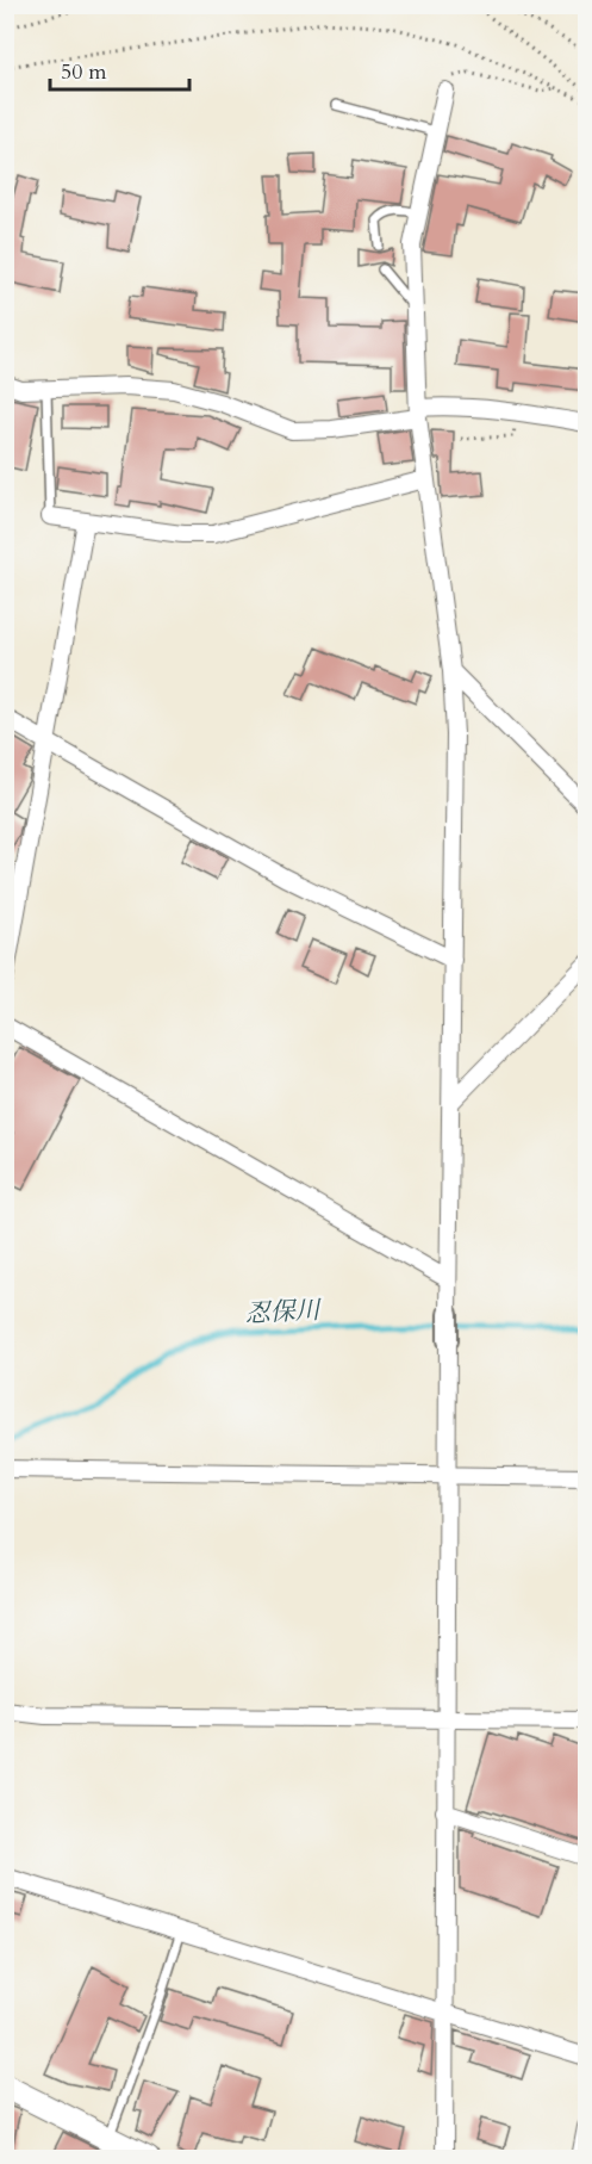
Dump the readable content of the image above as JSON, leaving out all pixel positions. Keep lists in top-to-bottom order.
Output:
{
  "water": ["忍保川"],
  "scale_bar": "50 m"
}
